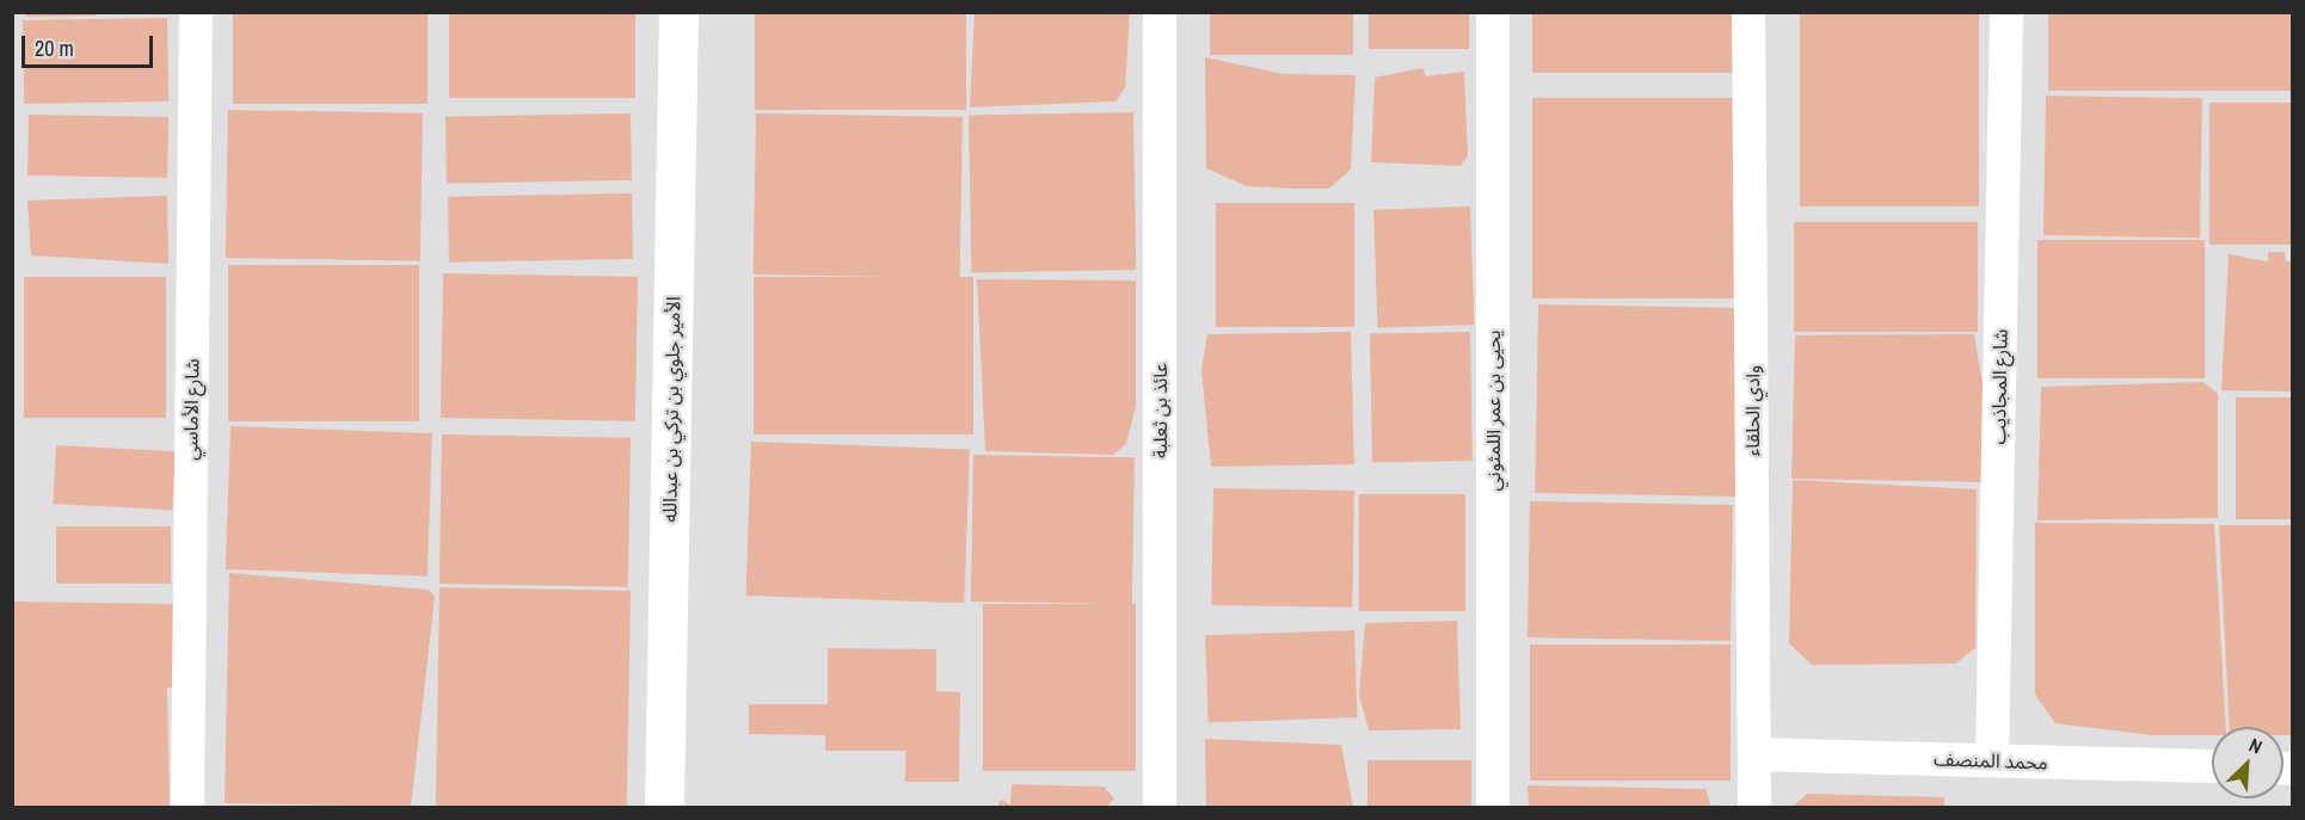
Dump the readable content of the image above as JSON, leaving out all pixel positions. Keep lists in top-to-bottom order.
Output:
{
  "streets": {
    "street": [
      "شارع المجاذيب",
      "شارع الأماسي",
      "الأمير جلوي بن تركي بن عبدالله",
      "عائذ بن ثعلبة",
      "يحيى بن عمر اللمثوني",
      "وادي الحلقاء",
      "محمد المنصف"
    ]
  },
  "crossings": [
    ["شارع المجاذيب", "محمد المنصف"],
    ["وادي الحلقاء", "محمد المنصف"]
  ],
  "scale_bar": "20 m",
  "north": "top right"
}
